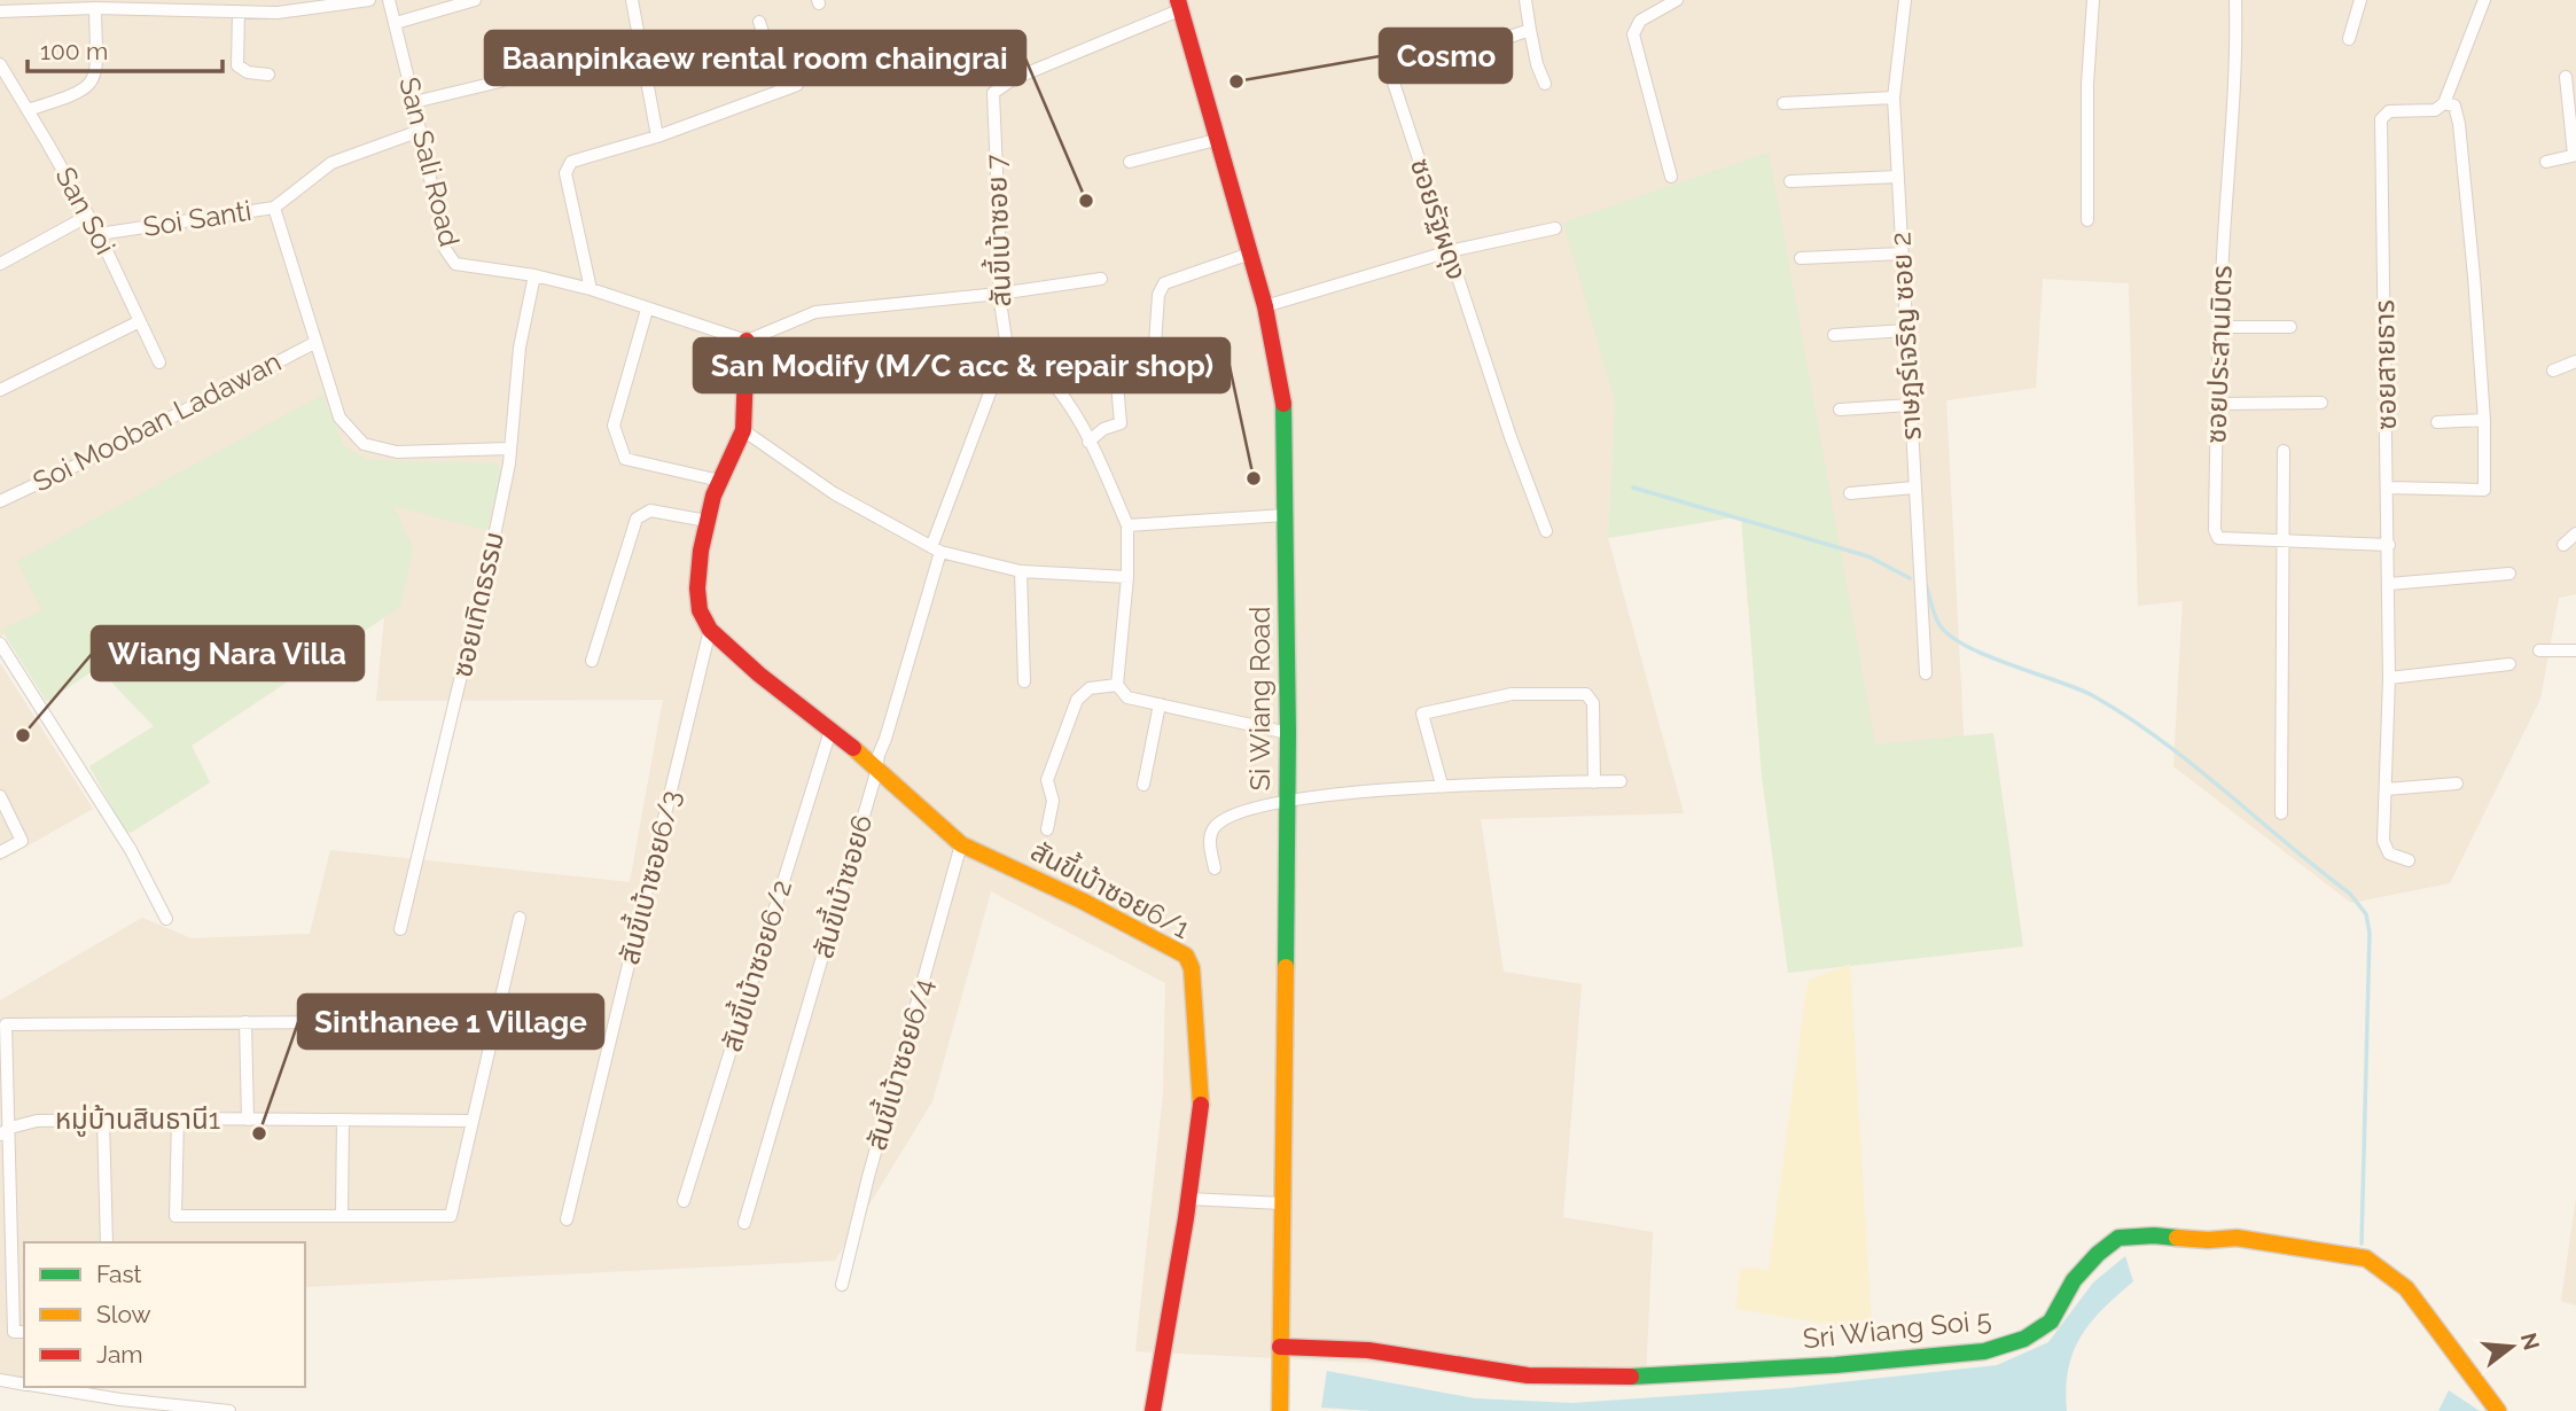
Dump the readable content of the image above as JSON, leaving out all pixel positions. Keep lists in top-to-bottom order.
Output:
{
  "streets": {
    "street": [
      "San Sali Road",
      "San Soi",
      "Soi Santi",
      "ซอยรัฐผดุง",
      "สันขี้เบ้าซอย 7",
      "ราษฎร์เจริญ ซอย 2",
      "ซอยประสานมิตร",
      "ซอยสายธาร",
      "Soi Mooban Ladawan",
      "ซอยเทิดธรรม",
      "Si Wiang Road",
      "สันขี้เบ้าซอย6/3",
      "สันขี้เบ้าซอย6",
      "สันขี้เบ้าซอย6/1",
      "สันขี้เบ้าซอย6/2",
      "สันขี้เบ้าซอย6/4",
      "หมู่บ้านสินธานี1",
      "Sri Wiang Soi 5"
    ]
  },
  "crossings": [
    ["San Sali Road", "Soi Santi"],
    ["San Sali Road", "ซอยเทิดธรรม"],
    ["San Soi", "Soi Santi"],
    ["สันขี้เบ้าซอย 7", "Si Wiang Road"],
    ["สันขี้เบ้าซอย 7", "สันขี้เบ้าซอย6"],
    ["ซอยประสานมิตร", "ซอยสายธาร"],
    ["Si Wiang Road", "Sri Wiang Soi 5"],
    ["สันขี้เบ้าซอย6/3", "สันขี้เบ้าซอย6/1"],
    ["สันขี้เบ้าซอย6", "สันขี้เบ้าซอย6/1"],
    ["สันขี้เบ้าซอย6/1", "สันขี้เบ้าซอย6/2"],
    ["สันขี้เบ้าซอย6/1", "สันขี้เบ้าซอย6/4"]
  ],
  "places": [
    "Cosmo",
    "Baanpinkaew rental room chaingrai",
    "San Modify (M/C acc & repair shop)",
    "Wiang Nara Villa",
    "Sinthanee 1 Village"
  ],
  "legend": ["Fast", "Slow", "Jam"],
  "scale_bar": "100 m",
  "north": "right"
}
